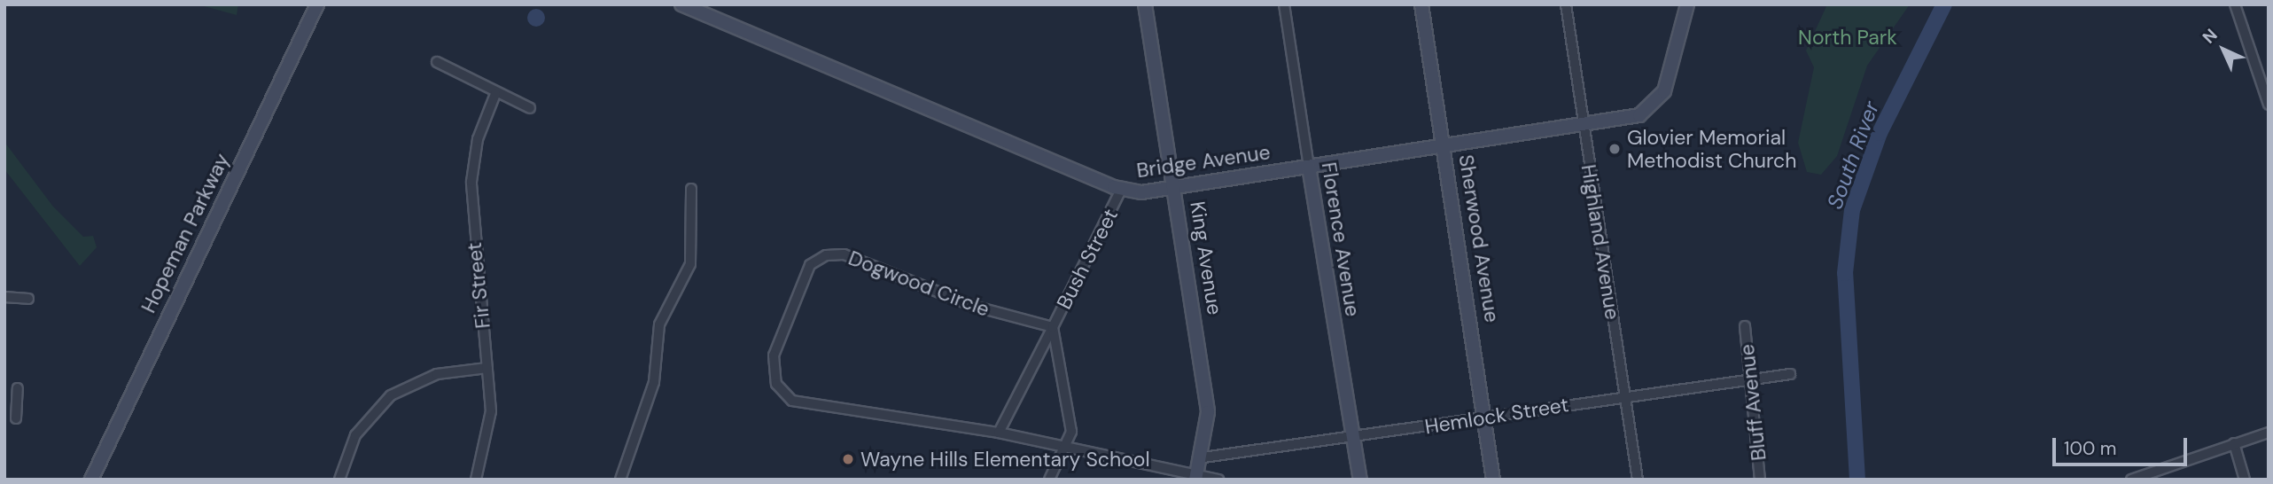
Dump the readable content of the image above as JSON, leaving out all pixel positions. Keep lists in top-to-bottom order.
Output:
{
  "streets": {
    "street": [
      "Bridge Avenue",
      "Hopeman Parkway",
      "Sherwood Avenue",
      "Florence Avenue",
      "Highland Avenue",
      "King Avenue",
      "Bush Street",
      "Dogwood Circle",
      "Fir Street",
      "Bluff Avenue",
      "Hemlock Street"
    ]
  },
  "crossings": [
    ["Bridge Avenue", "Sherwood Avenue"],
    ["Bridge Avenue", "Florence Avenue"],
    ["Bridge Avenue", "Highland Avenue"],
    ["Bridge Avenue", "King Avenue"],
    ["Bridge Avenue", "Bush Street"],
    ["Sherwood Avenue", "Hemlock Street"],
    ["Florence Avenue", "Hemlock Street"],
    ["Highland Avenue", "Hemlock Street"],
    ["King Avenue", "Dogwood Circle"],
    ["King Avenue", "Hemlock Street"],
    ["Bush Street", "Dogwood Circle"],
    ["Bluff Avenue", "Hemlock Street"]
  ],
  "water": ["South River"],
  "parks": ["North Park"],
  "places": ["Glovier Memorial Methodist Church", "Wayne Hills Elementary School"],
  "scale_bar": "100 m",
  "north": "top left"
}
